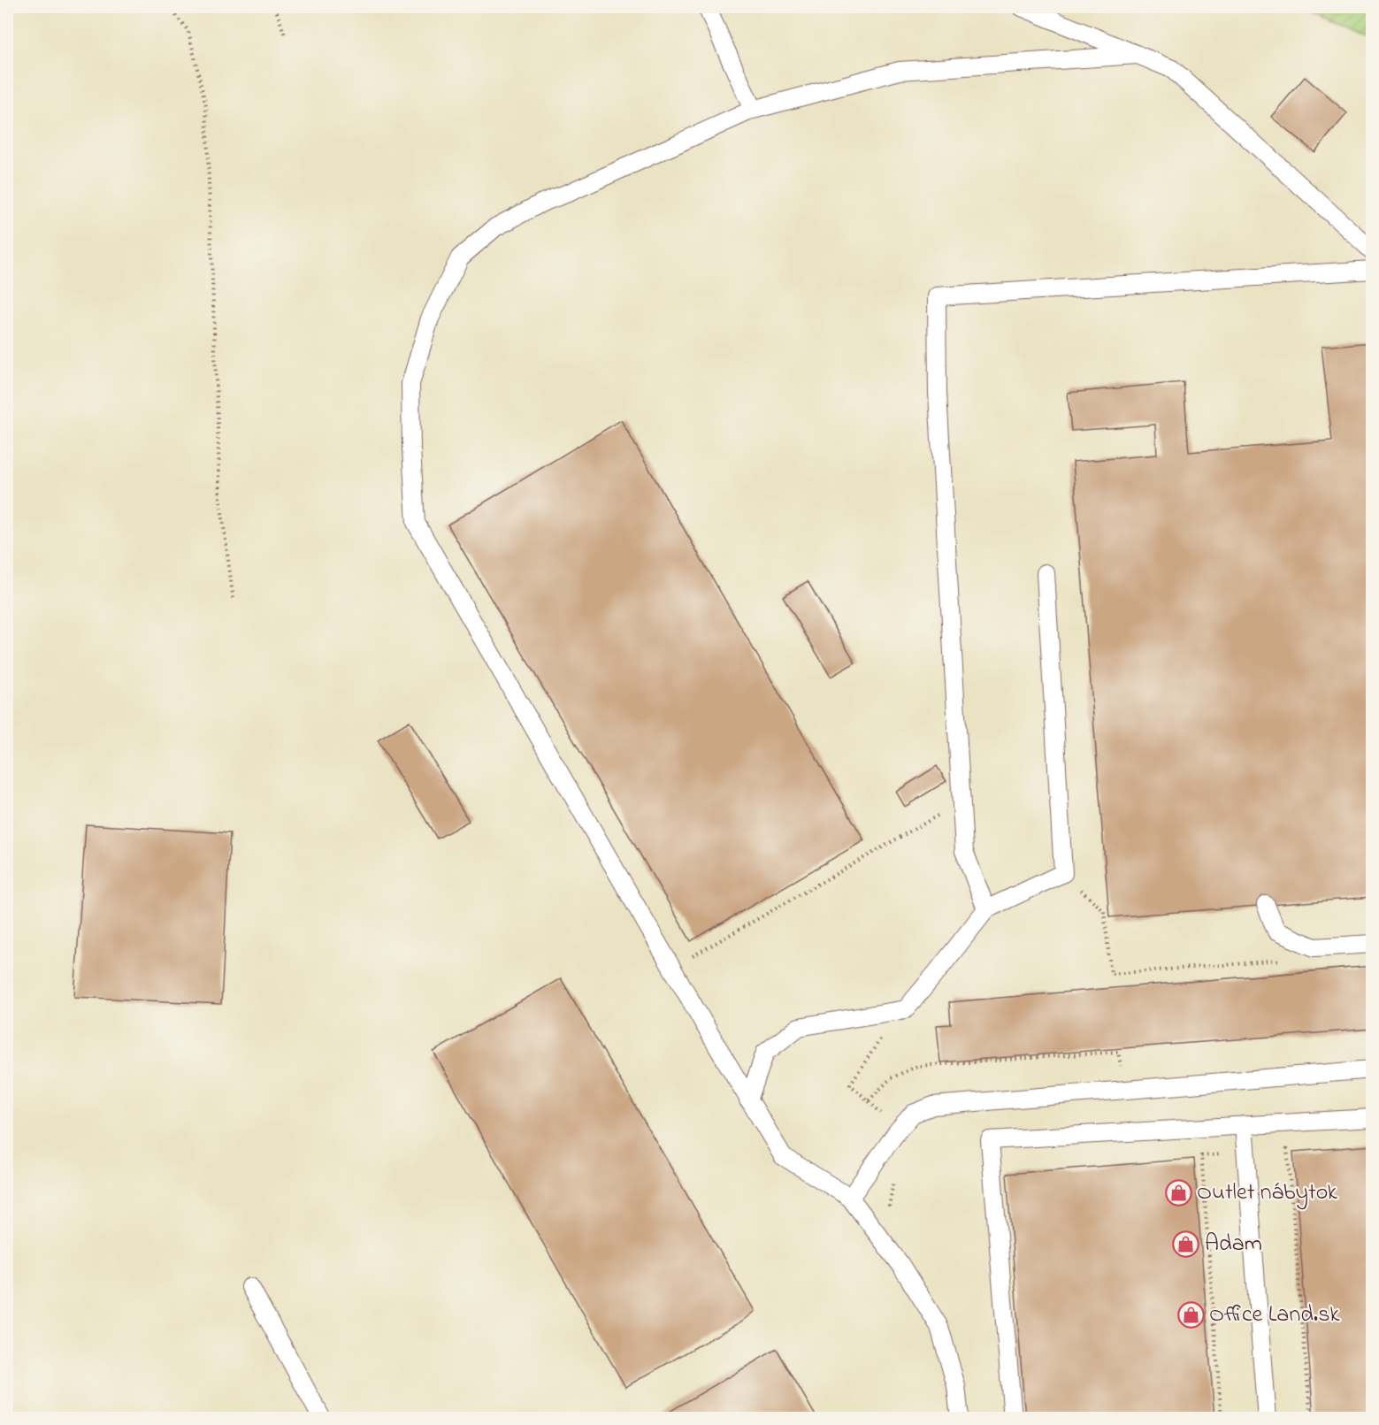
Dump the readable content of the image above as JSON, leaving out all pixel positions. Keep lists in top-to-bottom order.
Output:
{
  "places": {
    "shop": ["Outlet nábytok", "Adam", "Office Land.sk"]
  }
}
